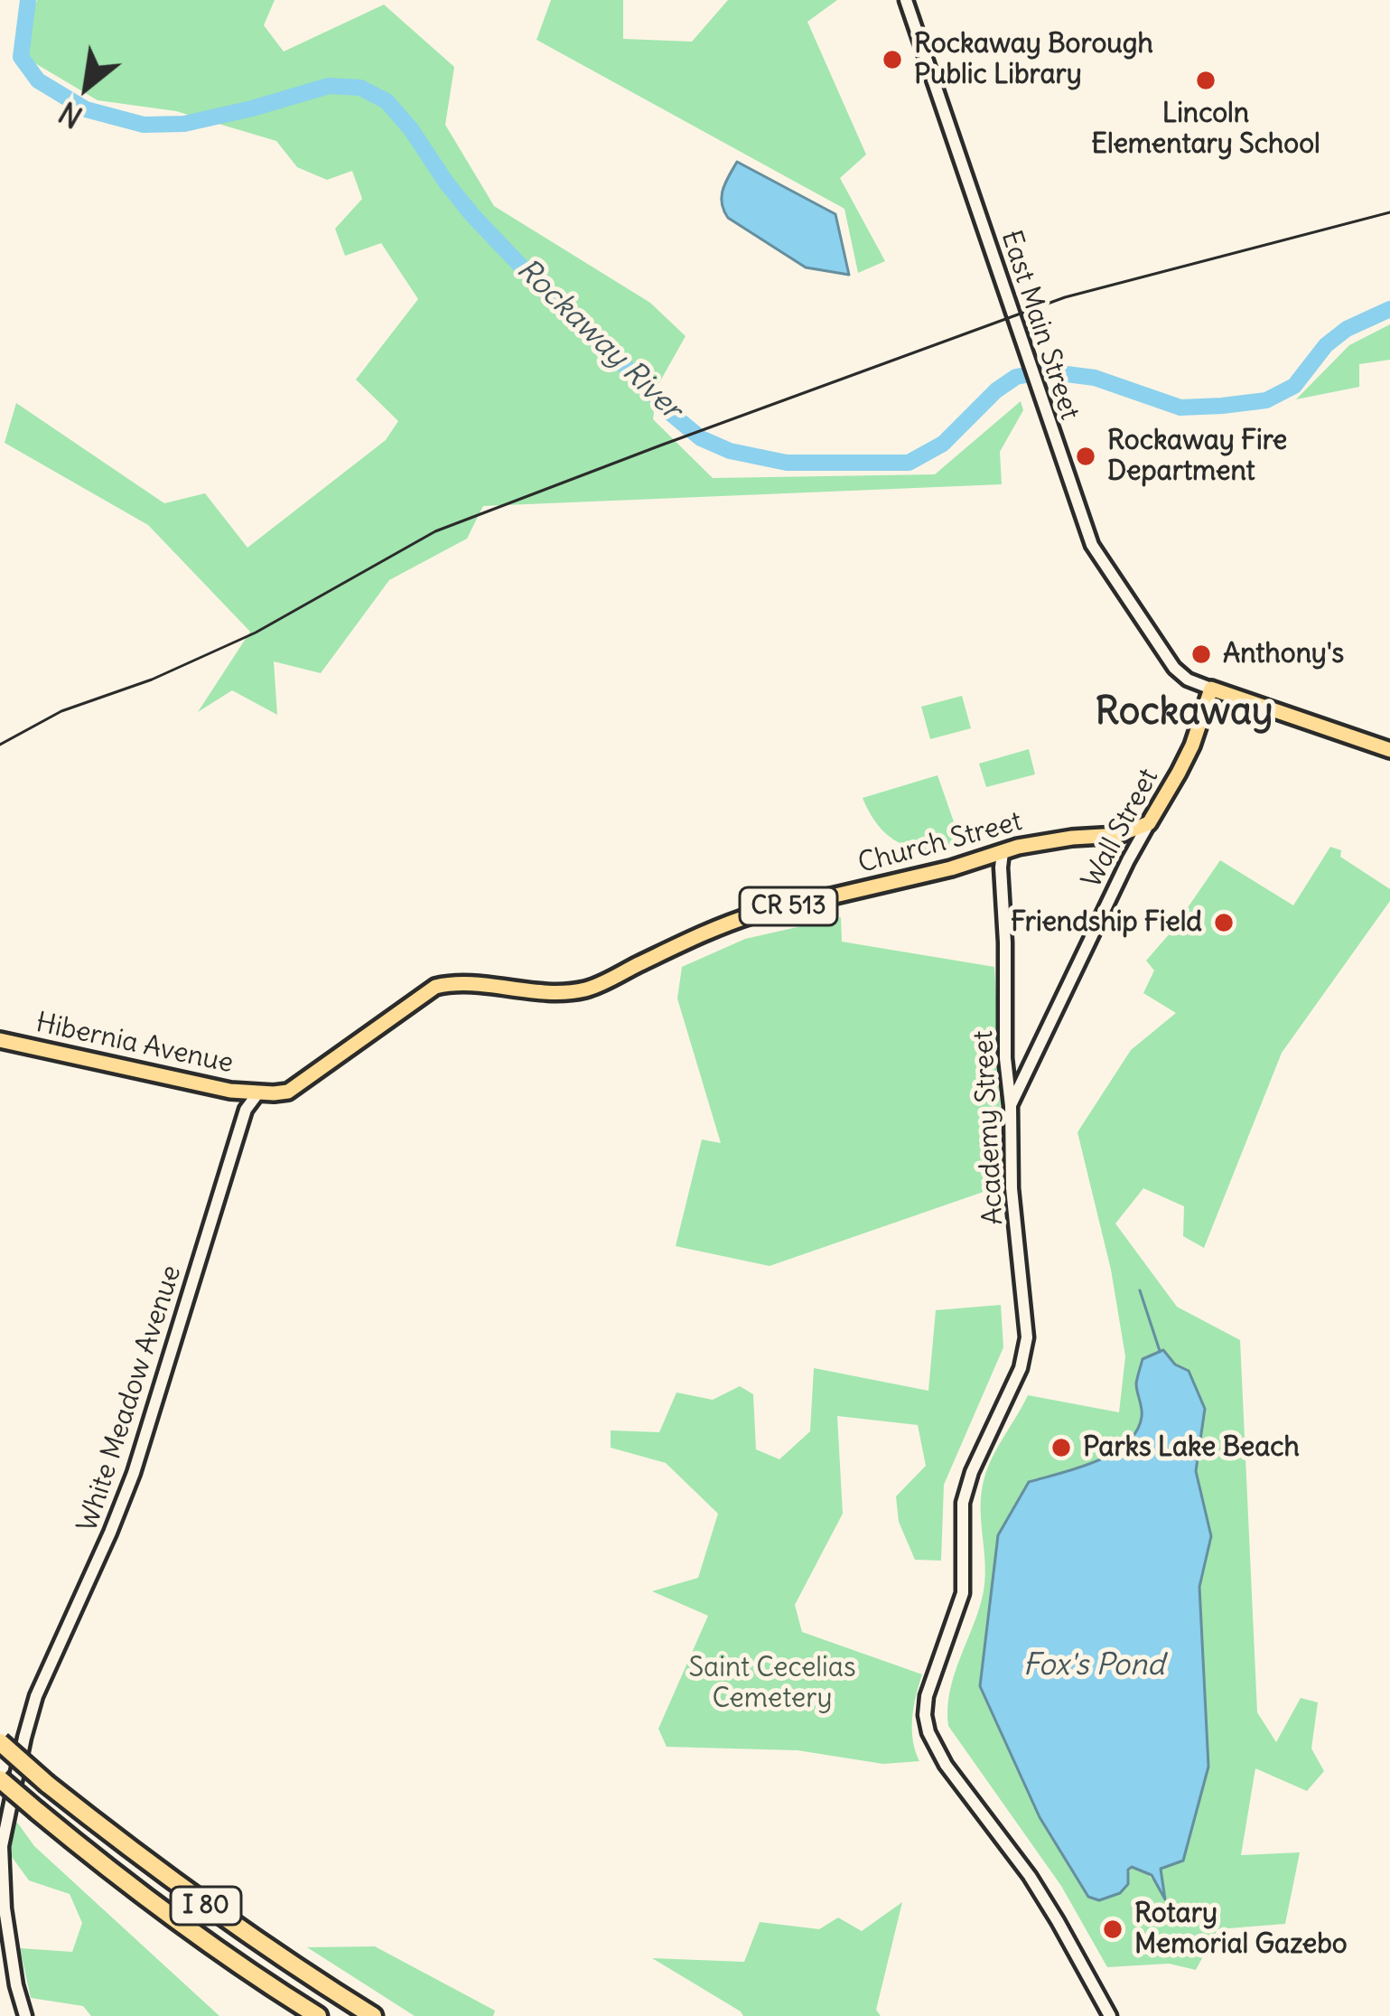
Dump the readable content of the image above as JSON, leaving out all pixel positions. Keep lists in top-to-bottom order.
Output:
{
  "streets": {
    "highway": ["I 80"],
    "main road": [
      "Wall Street",
      "Church Street",
      "CR 513",
      "Hibernia Avenue"
    ],
    "street": ["East Main Street", "Academy Street", "White Meadow Avenue"]
  },
  "crossings": [
    ["East Main Street", "Wall Street"],
    ["Wall Street", "Church Street"],
    ["Wall Street", "Academy Street"],
    ["Church Street", "Hibernia Avenue"],
    ["Church Street", "Academy Street"],
    ["Church Street", "White Meadow Avenue"],
    ["Hibernia Avenue", "White Meadow Avenue"]
  ],
  "districts": ["Rockaway"],
  "water": ["Rockaway River", "Fox's Pond"],
  "parks": ["Saint Cecelias Cemetery"],
  "places": [
    "Rockaway Borough Public Library",
    "Lincoln Elementary School",
    "Rockaway Fire Department",
    "Anthony's",
    "Friendship Field",
    "Parks Lake Beach",
    "Rotary Memorial Gazebo"
  ],
  "north": "bottom left"
}
